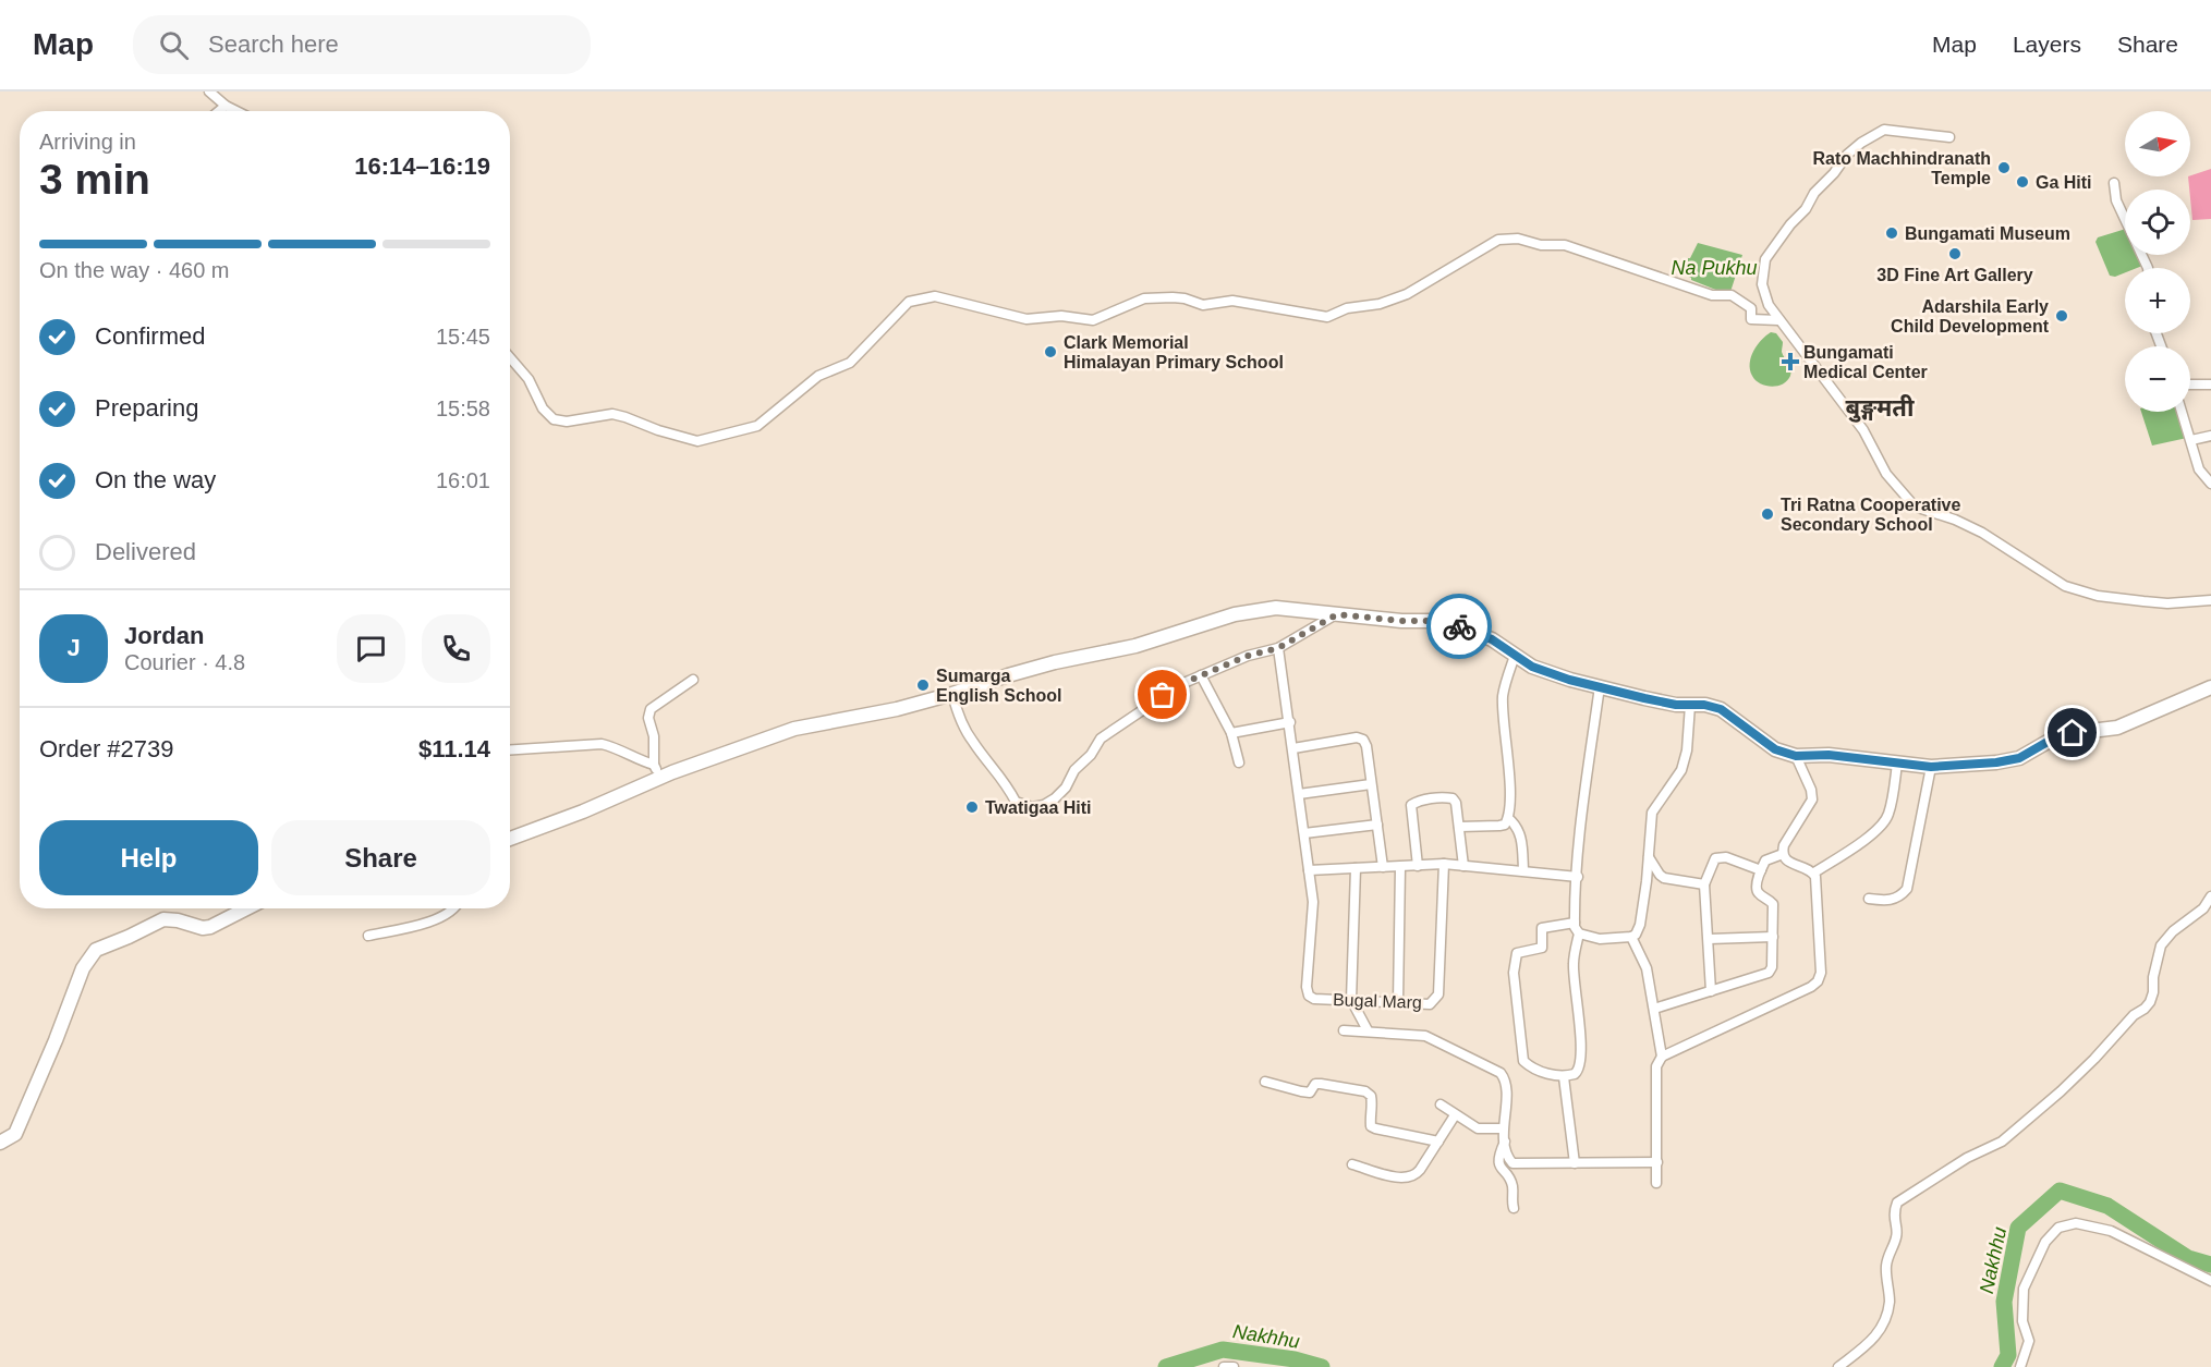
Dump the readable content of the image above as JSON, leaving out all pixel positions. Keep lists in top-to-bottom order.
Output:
{
  "streets": {
    "street": ["Bugal Marg"]
  },
  "districts": ["बुङ्गमती"],
  "water": ["Na Pukhu", "Nakhhu"],
  "places": {
    "other": [
      "Rato Machhindranath Temple",
      "Ga Hiti",
      "Bungamati Museum",
      "3D Fine Art Gallery",
      "Adarshila Early Child Development",
      "Clark Memorial Himalayan Primary School",
      "Tri Ratna Cooperative Secondary School",
      "Sumarga English School",
      "Twatigaa Hiti"
    ],
    "health": ["Bungamati Medical Center"]
  },
  "north": "right",
  "page": {
    "header": "Map",
    "search": "Search here",
    "nav": ["Map", "Layers", "Share"],
    "map_buttons": ["+", "−"],
    "heading": ["3 min", "Arriving in", "16:14–16:19"],
    "panel": [
      "Jordan",
      "Courier · 4.8",
      "Order #2739",
      "$11.14"
    ],
    "bar": "On the way · 460 m",
    "list": [
      ["Confirmed", "15:45"],
      ["Preparing", "15:58"],
      ["On the way", "16:01"],
      "Delivered"
    ],
    "round": "J",
    "buttons": ["Help", "Share"]
  }
}
